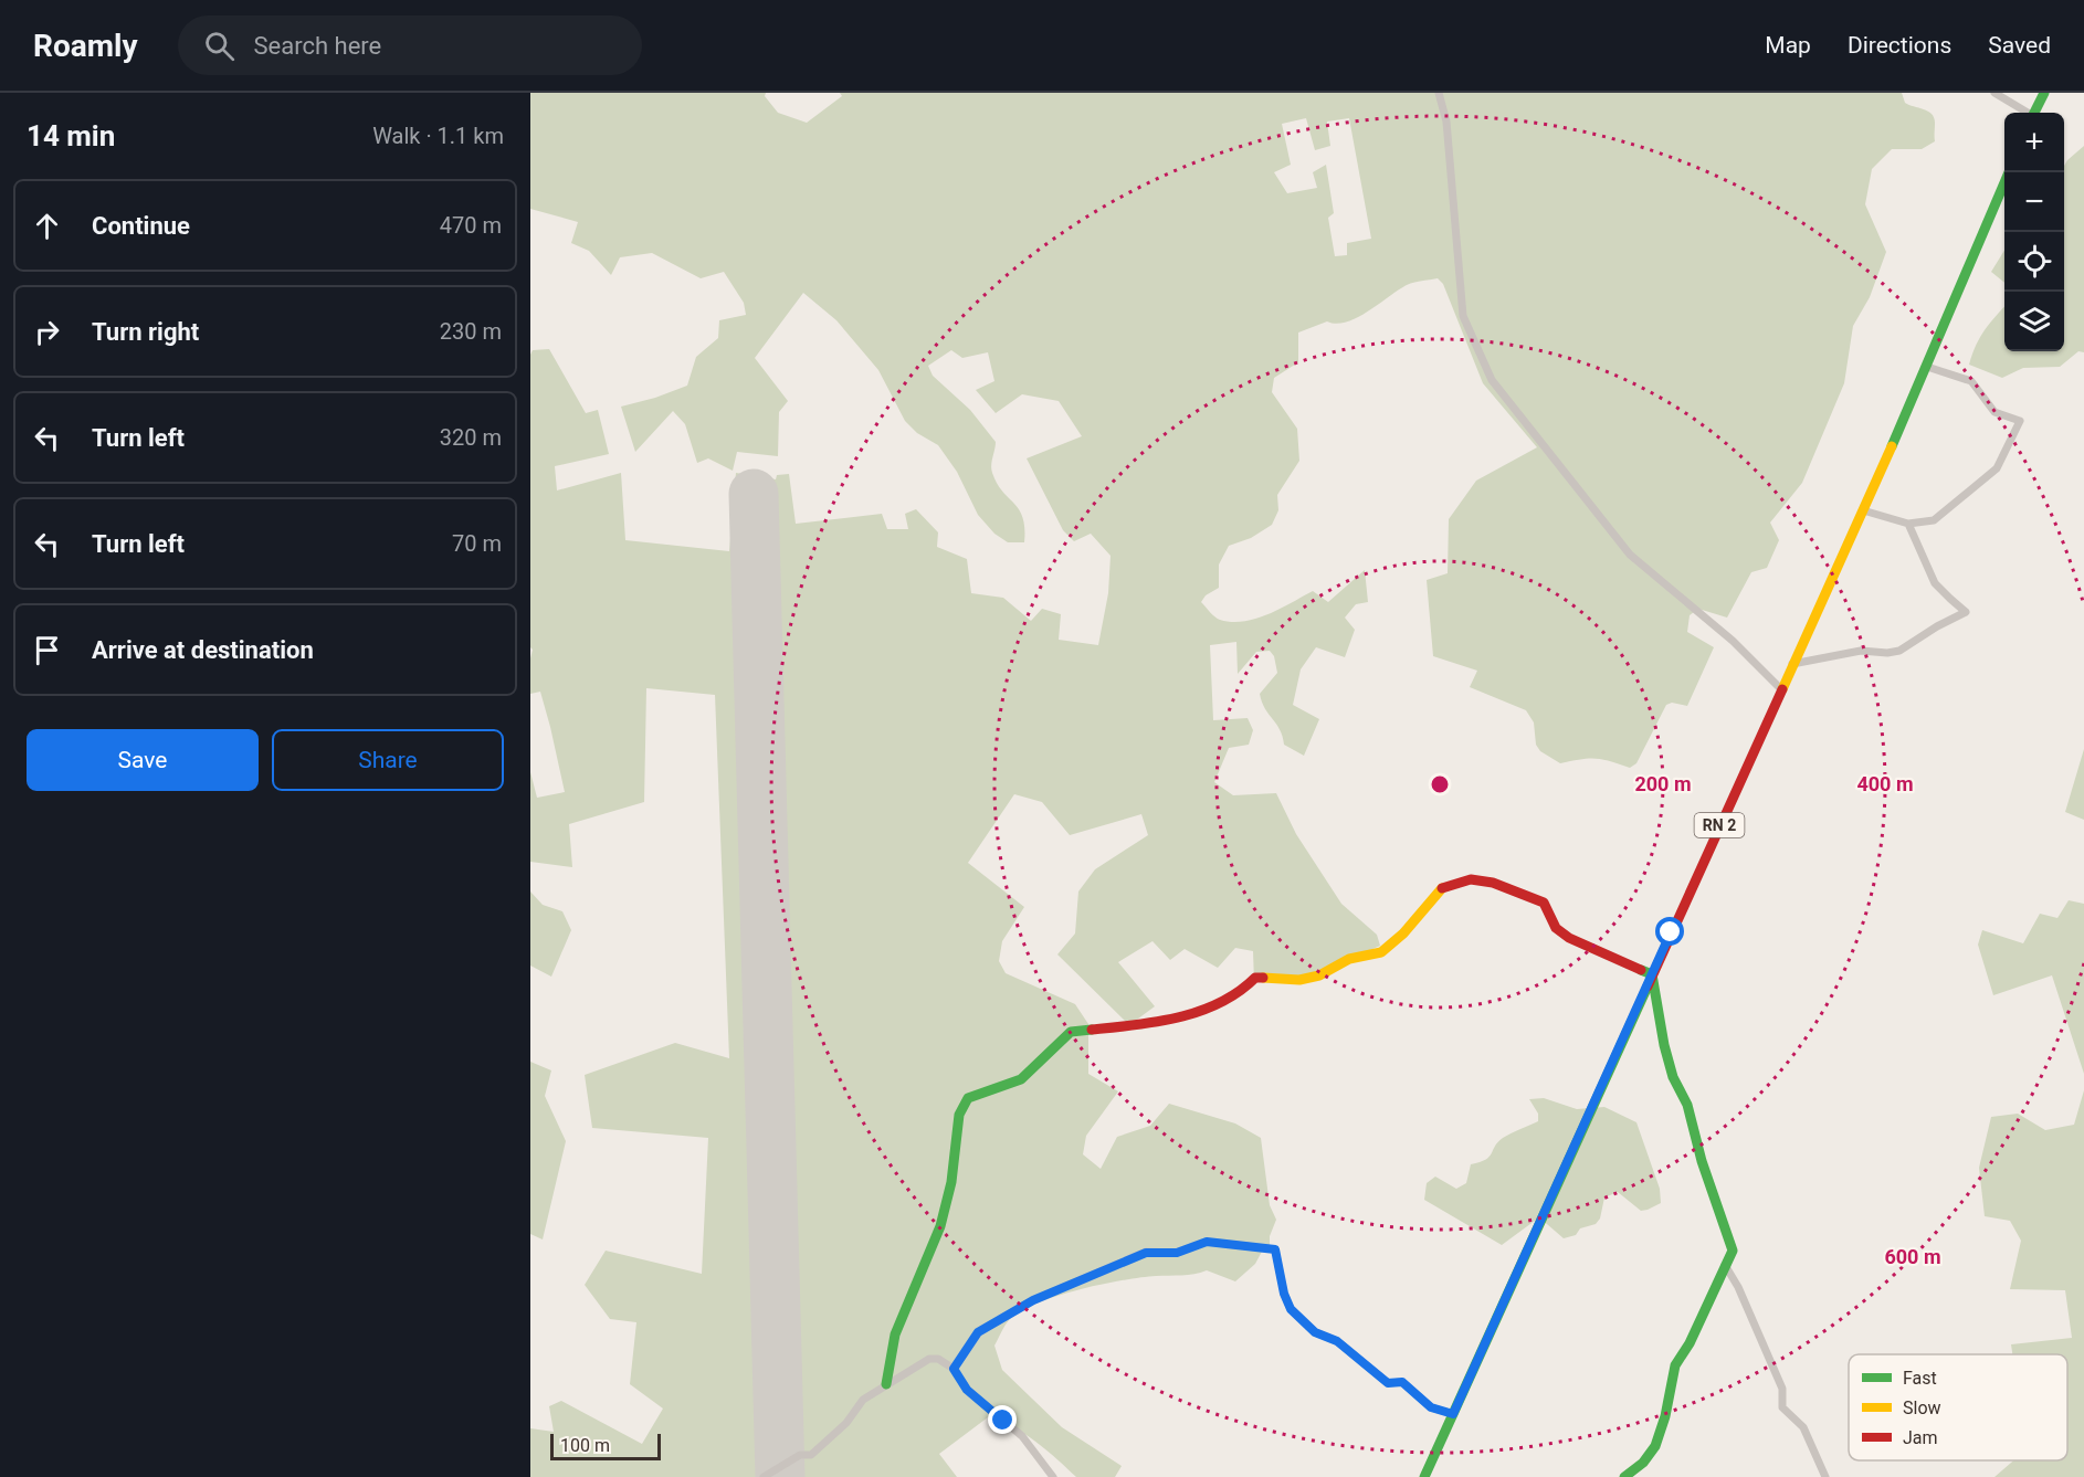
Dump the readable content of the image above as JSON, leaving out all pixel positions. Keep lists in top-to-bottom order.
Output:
{
  "streets": {
    "street": ["RN 2"]
  },
  "legend": ["Fast", "Slow", "Jam"],
  "scale_bar": "100 m",
  "page": {
    "header": "Roamly",
    "search": "Search here",
    "nav": ["Map", "Directions", "Saved"],
    "heading": ["14 min", "Walk · 1.1 km"],
    "map_buttons": ["+", "−"],
    "list": [
      ["Continue", "470 m"],
      ["Turn right", "230 m"],
      ["Turn left", "320 m"],
      ["Turn left", "70 m"],
      "Arrive at destination"
    ],
    "buttons": ["Save", "Share"],
    "scale": "100 m"
  },
  "rings": ["200 m", "400 m", "600 m"]
}
